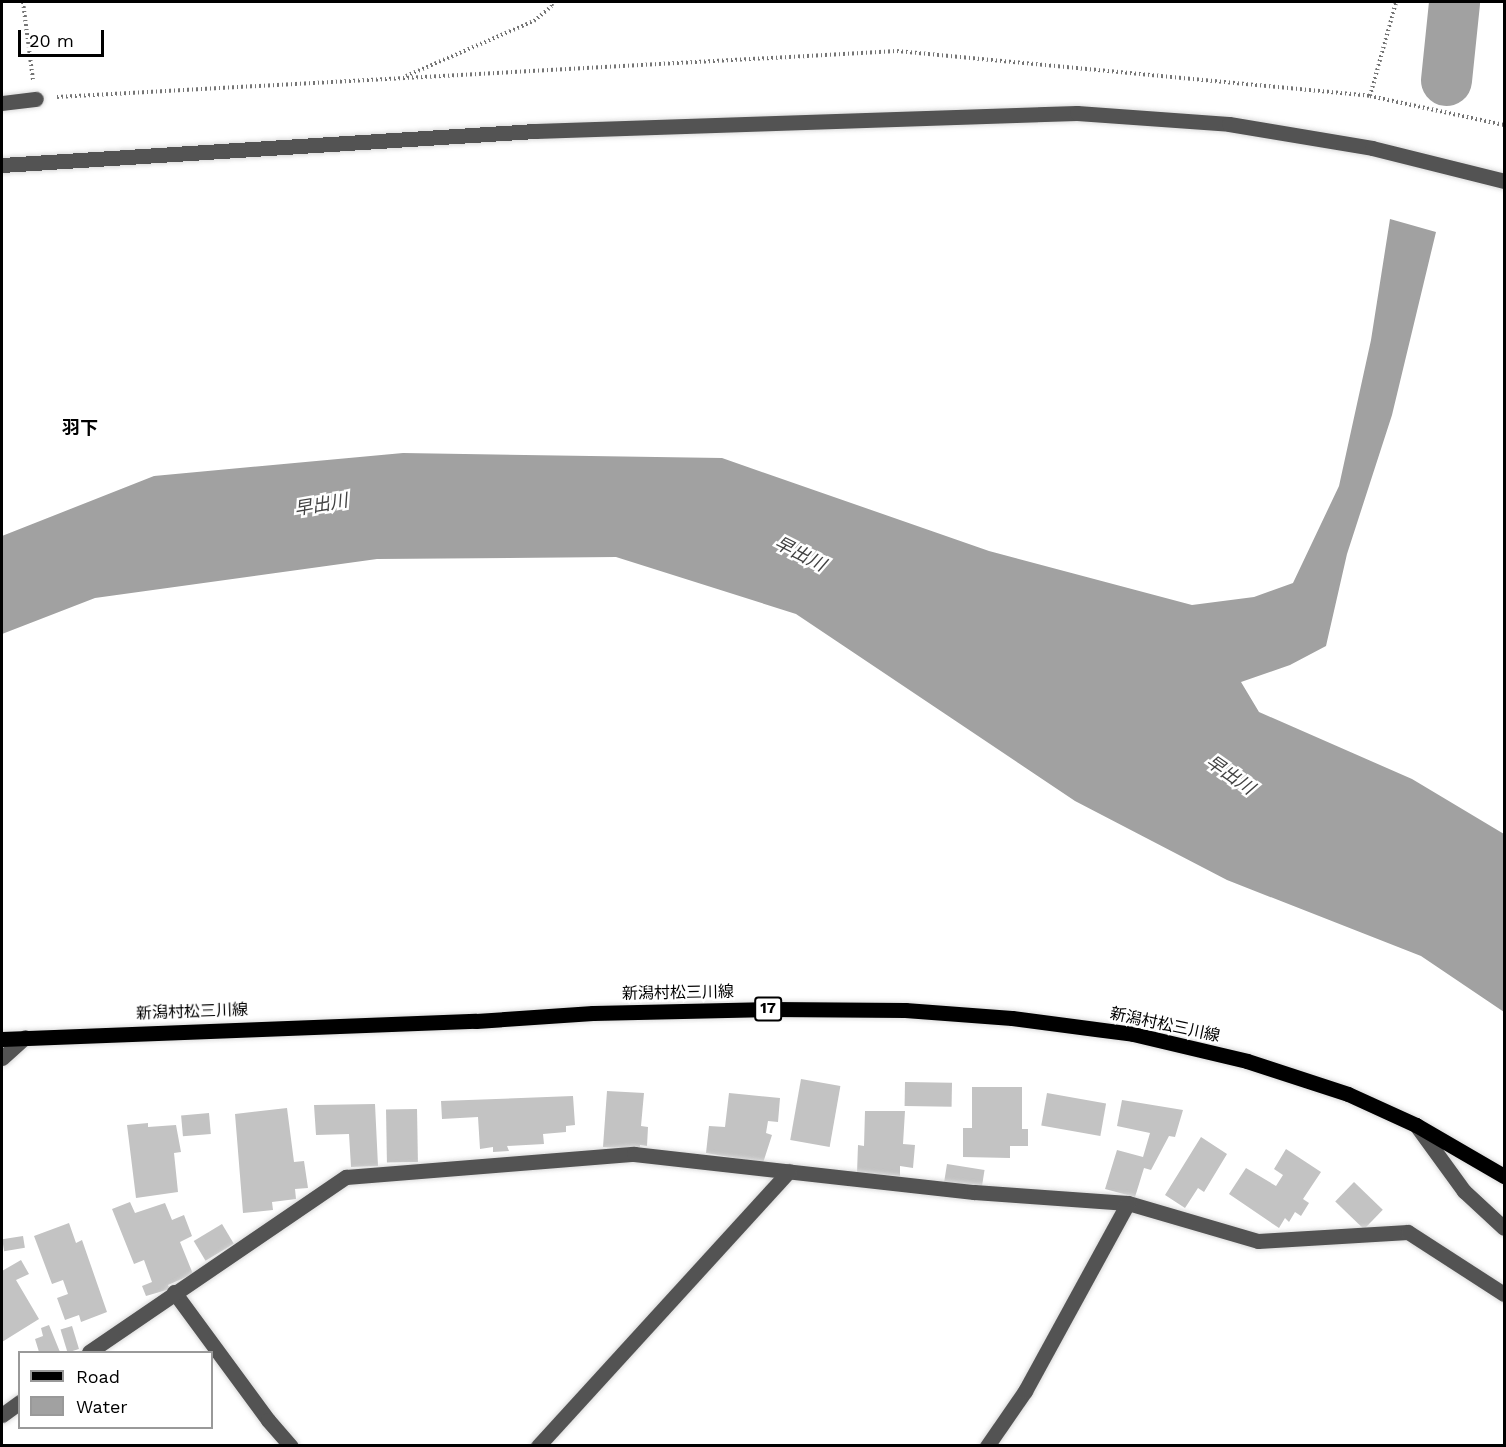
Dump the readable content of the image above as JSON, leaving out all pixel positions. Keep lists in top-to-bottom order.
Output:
{
  "streets": {
    "main road": ["新潟村松三川線", "17"]
  },
  "districts": ["羽下"],
  "water": ["早出川"],
  "legend": ["Road", "Water"],
  "scale_bar": "20 m"
}
